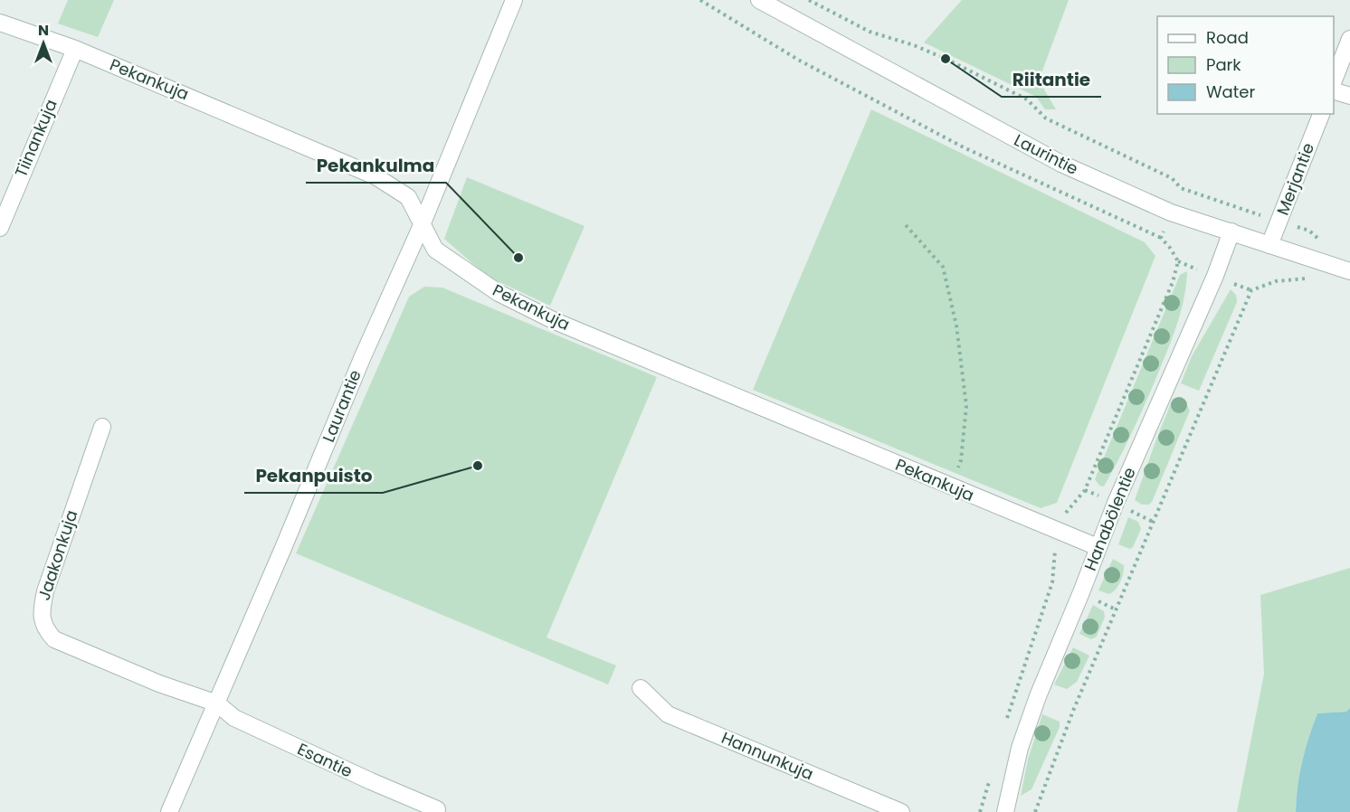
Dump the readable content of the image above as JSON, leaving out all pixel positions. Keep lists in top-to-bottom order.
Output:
{
  "streets": {
    "street": [
      "Pekankuja",
      "Tiinankuja",
      "Laurintie",
      "Merjantie",
      "Laurantie",
      "Hanabölentie",
      "Jaakonkuja",
      "Hannunkuja",
      "Esantie"
    ]
  },
  "crossings": [
    ["Pekankuja", "Tiinankuja"],
    ["Pekankuja", "Laurantie"],
    ["Pekankuja", "Hanabölentie"],
    ["Laurintie", "Merjantie"],
    ["Laurintie", "Hanabölentie"],
    ["Laurantie", "Jaakonkuja"],
    ["Laurantie", "Esantie"],
    ["Jaakonkuja", "Esantie"]
  ],
  "places": ["Riitantie", "Pekankulma", "Pekanpuisto"],
  "legend": ["Road", "Park", "Water"],
  "north": "top"
}
